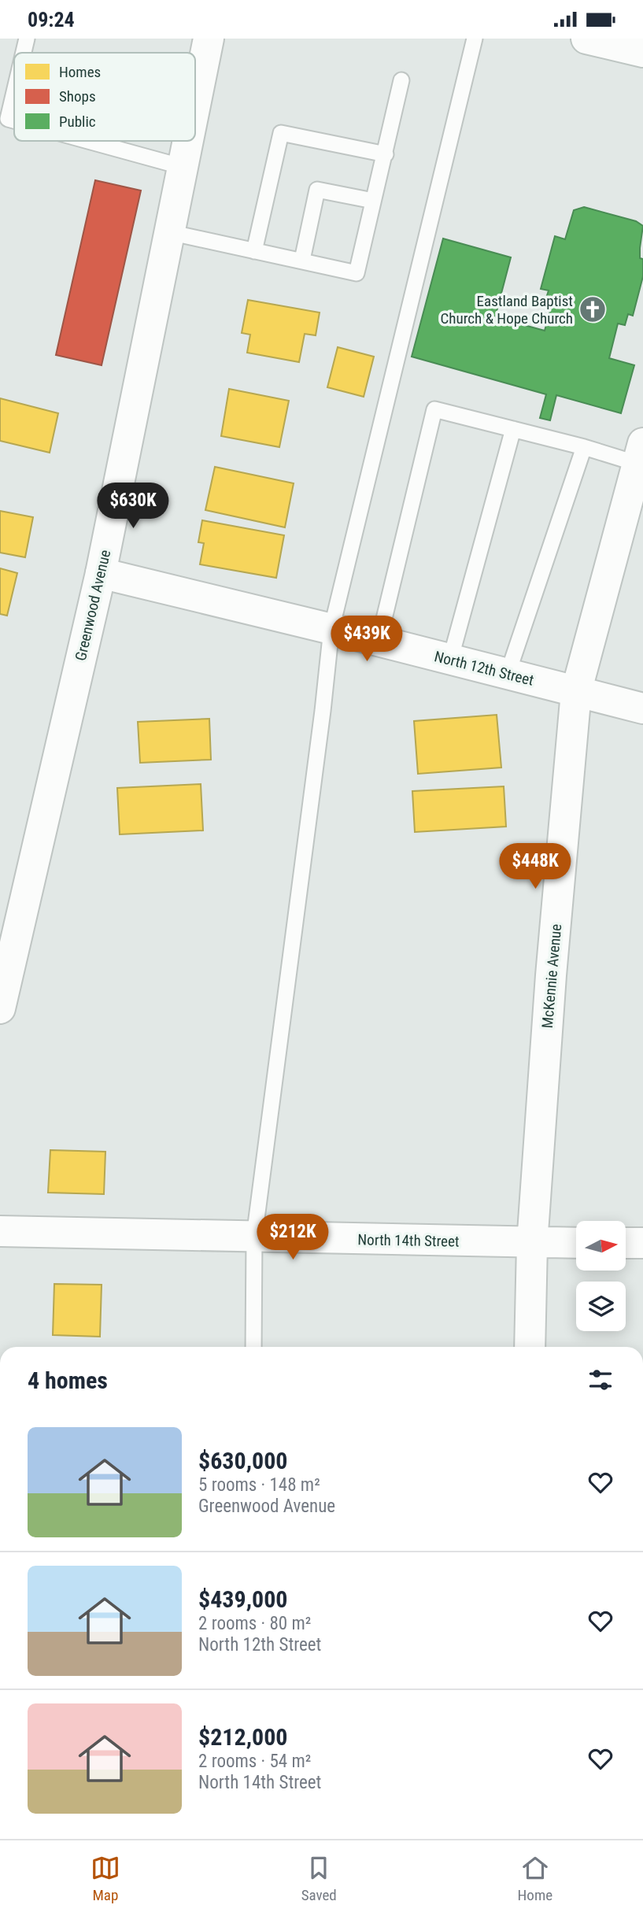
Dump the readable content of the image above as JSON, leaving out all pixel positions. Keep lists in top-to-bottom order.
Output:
{
  "streets": {
    "street": [
      "Greenwood Avenue",
      "North 12th Street",
      "McKennie Avenue",
      "North 14th Street"
    ]
  },
  "crossings": [
    ["Greenwood Avenue", "North 12th Street"],
    ["North 12th Street", "McKennie Avenue"],
    ["McKennie Avenue", "North 14th Street"]
  ],
  "places": {
    "church": ["Eastland Baptist Church & Hope Church"]
  },
  "legend": ["Homes", "Shops", "Public"],
  "north": "right",
  "page": {
    "status": "09:24",
    "price": [
      "$630K",
      "$439K",
      "$448K",
      "$212K"
    ],
    "heading": "4 homes",
    "list": [
      {
        "name": "$630,000",
        "note": "5 rooms · 148 m² · Greenwood Avenue"
      },
      {
        "name": "$439,000",
        "note": "2 rooms · 80 m² · North 12th Street"
      },
      {
        "name": "$212,000",
        "note": "2 rooms · 54 m² · North 14th Street"
      }
    ],
    "tabs": ["Map", "Saved", "Home"]
  }
}
